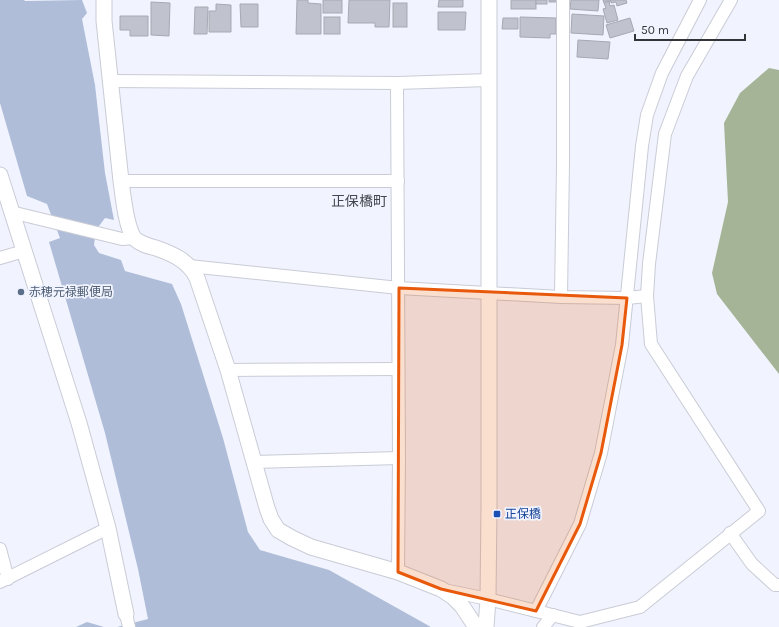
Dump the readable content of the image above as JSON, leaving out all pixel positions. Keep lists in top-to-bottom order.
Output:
{
  "districts": ["正保橋町"],
  "places": {
    "other": ["赤穂元禄郵便局"],
    "transit": ["正保橋"]
  },
  "scale_bar": "50 m"
}
